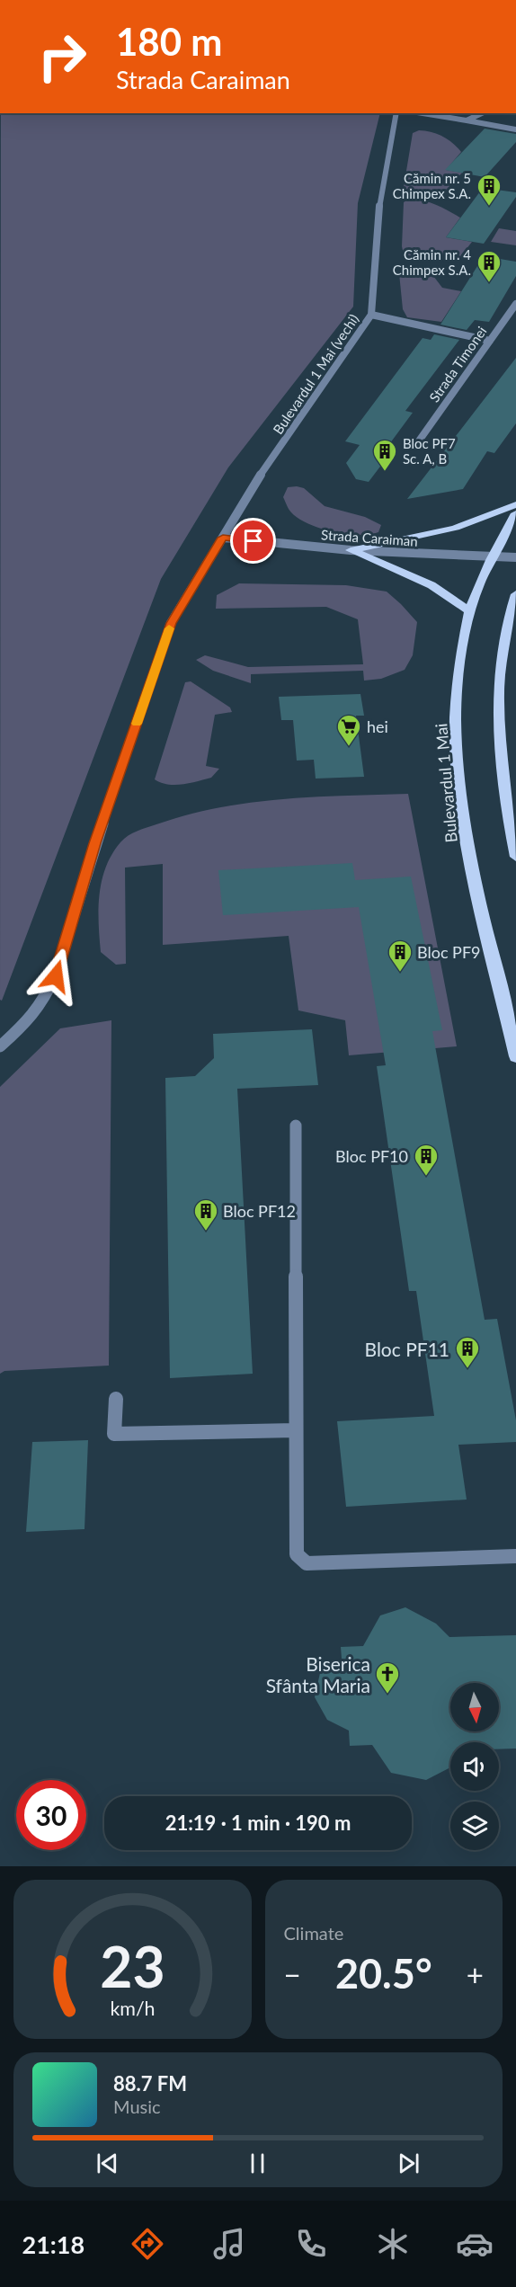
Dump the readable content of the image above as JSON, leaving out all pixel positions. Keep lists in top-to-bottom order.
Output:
{
  "streets": {
    "main road": ["Bulevardul 1 Mai"],
    "street": ["Strada Timonei", "Bulevardul 1 Mai (vechi)", "Strada Caraiman"]
  },
  "crossings": [
    ["Bulevardul 1 Mai (vechi)", "Strada Caraiman"],
    ["Strada Caraiman", "Bulevardul 1 Mai"]
  ],
  "places": {
    "building": [
      "Cămin nr. 5 Chimpex S.A.",
      "Cămin nr. 4 Chimpex S.A.",
      "Bloc PF7 Sc. A, B",
      "Bloc PF9",
      "Bloc PF10",
      "Bloc PF12",
      "Bloc PF11"
    ],
    "supermarket": ["hei"],
    "church": ["Biserica Sfânta Maria"]
  },
  "north": "bottom",
  "page": {
    "turn": ["180 m", "Strada Caraiman"],
    "limit": "30",
    "trip": "21:19 · 1 min · 190 m",
    "tile": "Climate",
    "heat": ["−", "20.5°", "+"],
    "song": ["88.7 FM", "Music"],
    "tabs": "21:18",
    "gauge": ["23", "km/h"]
  }
}
